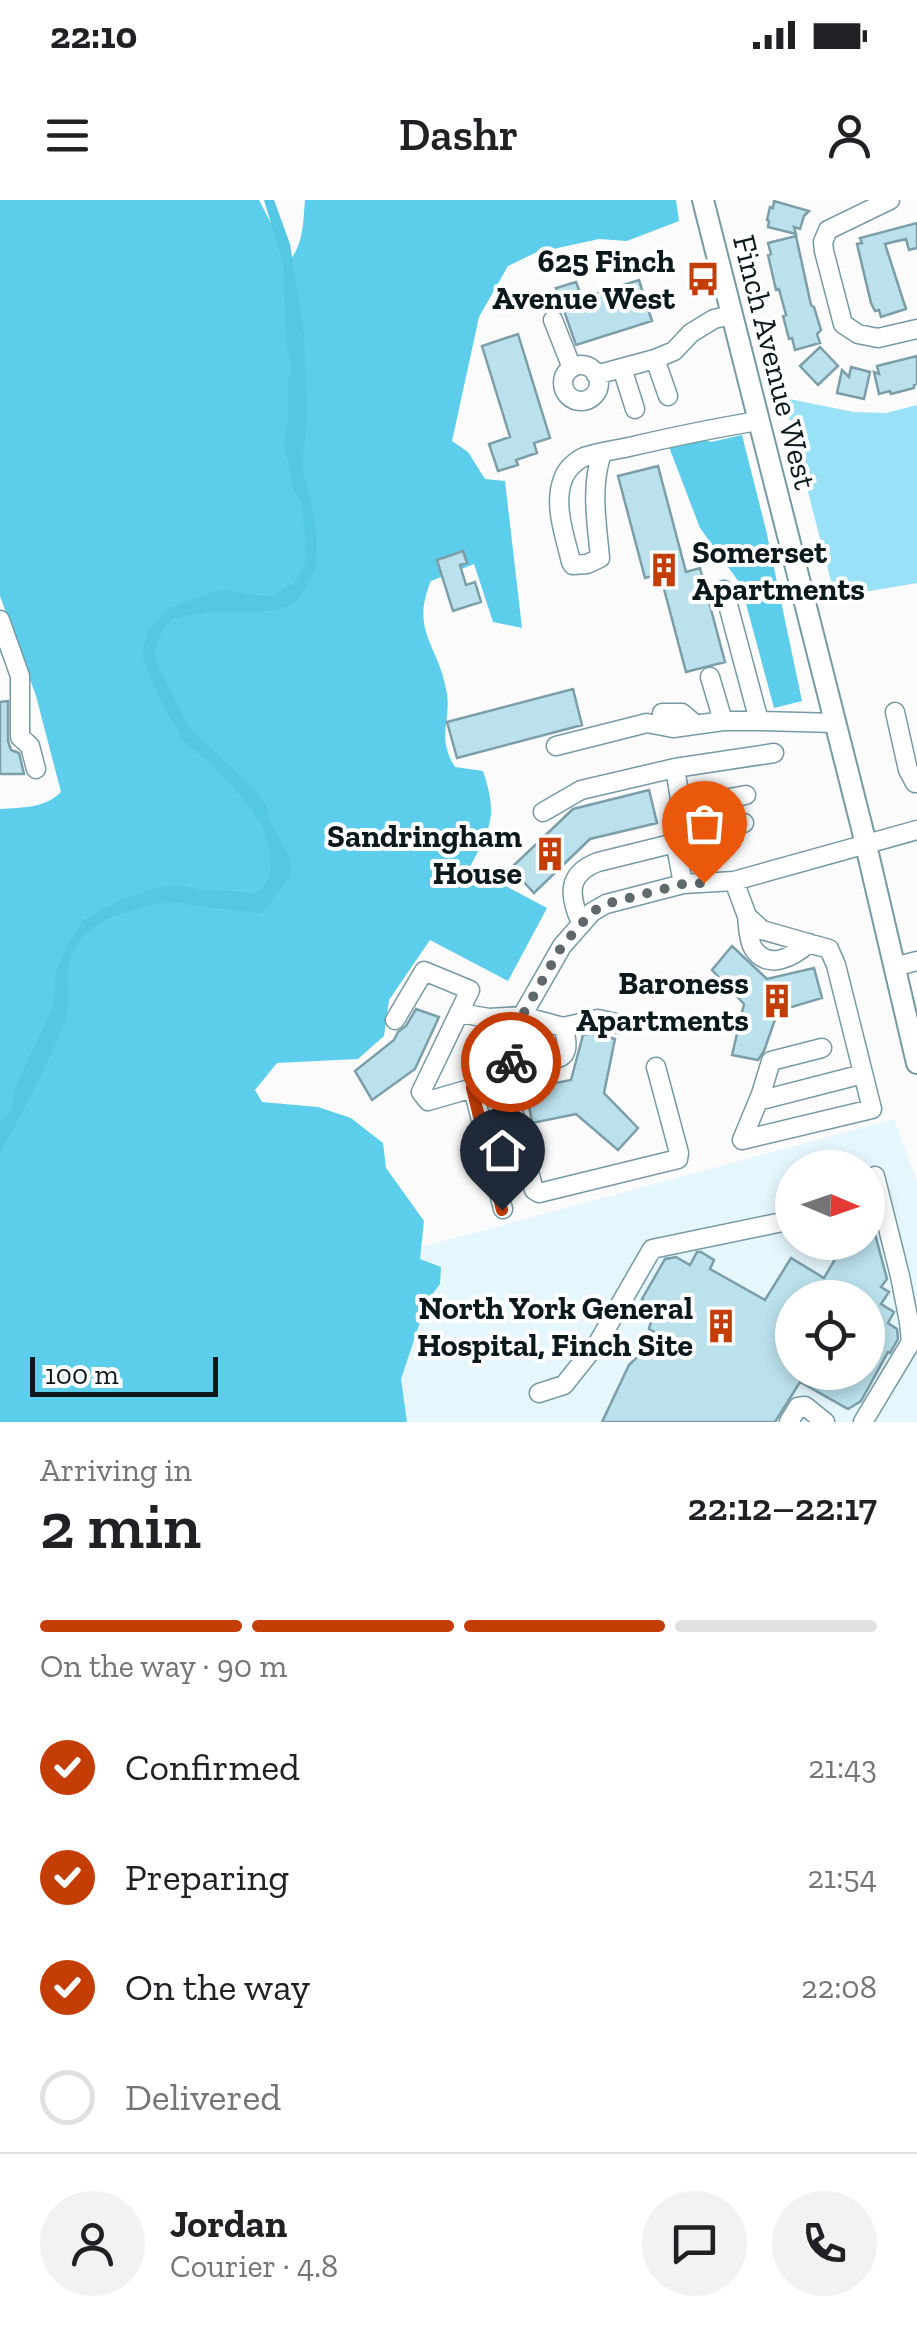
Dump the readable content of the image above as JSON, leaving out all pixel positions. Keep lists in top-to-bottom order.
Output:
{
  "streets": {
    "main road": ["Finch Avenue West"]
  },
  "places": {
    "bus stop": ["625 Finch Avenue West"],
    "building": [
      "Somerset Apartments",
      "Sandringham House",
      "Baroness Apartments",
      "North York General Hospital, Finch Site"
    ]
  },
  "scale_bar": "100 m",
  "north": "right",
  "page": {
    "status": "22:10",
    "header": "Dashr",
    "scale": "100 m",
    "heading": ["2 min", "Arriving in", "22:12–22:17"],
    "panel": ["Jordan", "Courier · 4.8"],
    "bar": "On the way · 90 m",
    "list": [
      ["Confirmed", "21:43"],
      ["Preparing", "21:54"],
      ["On the way", "22:08"],
      "Delivered"
    ]
  }
}
